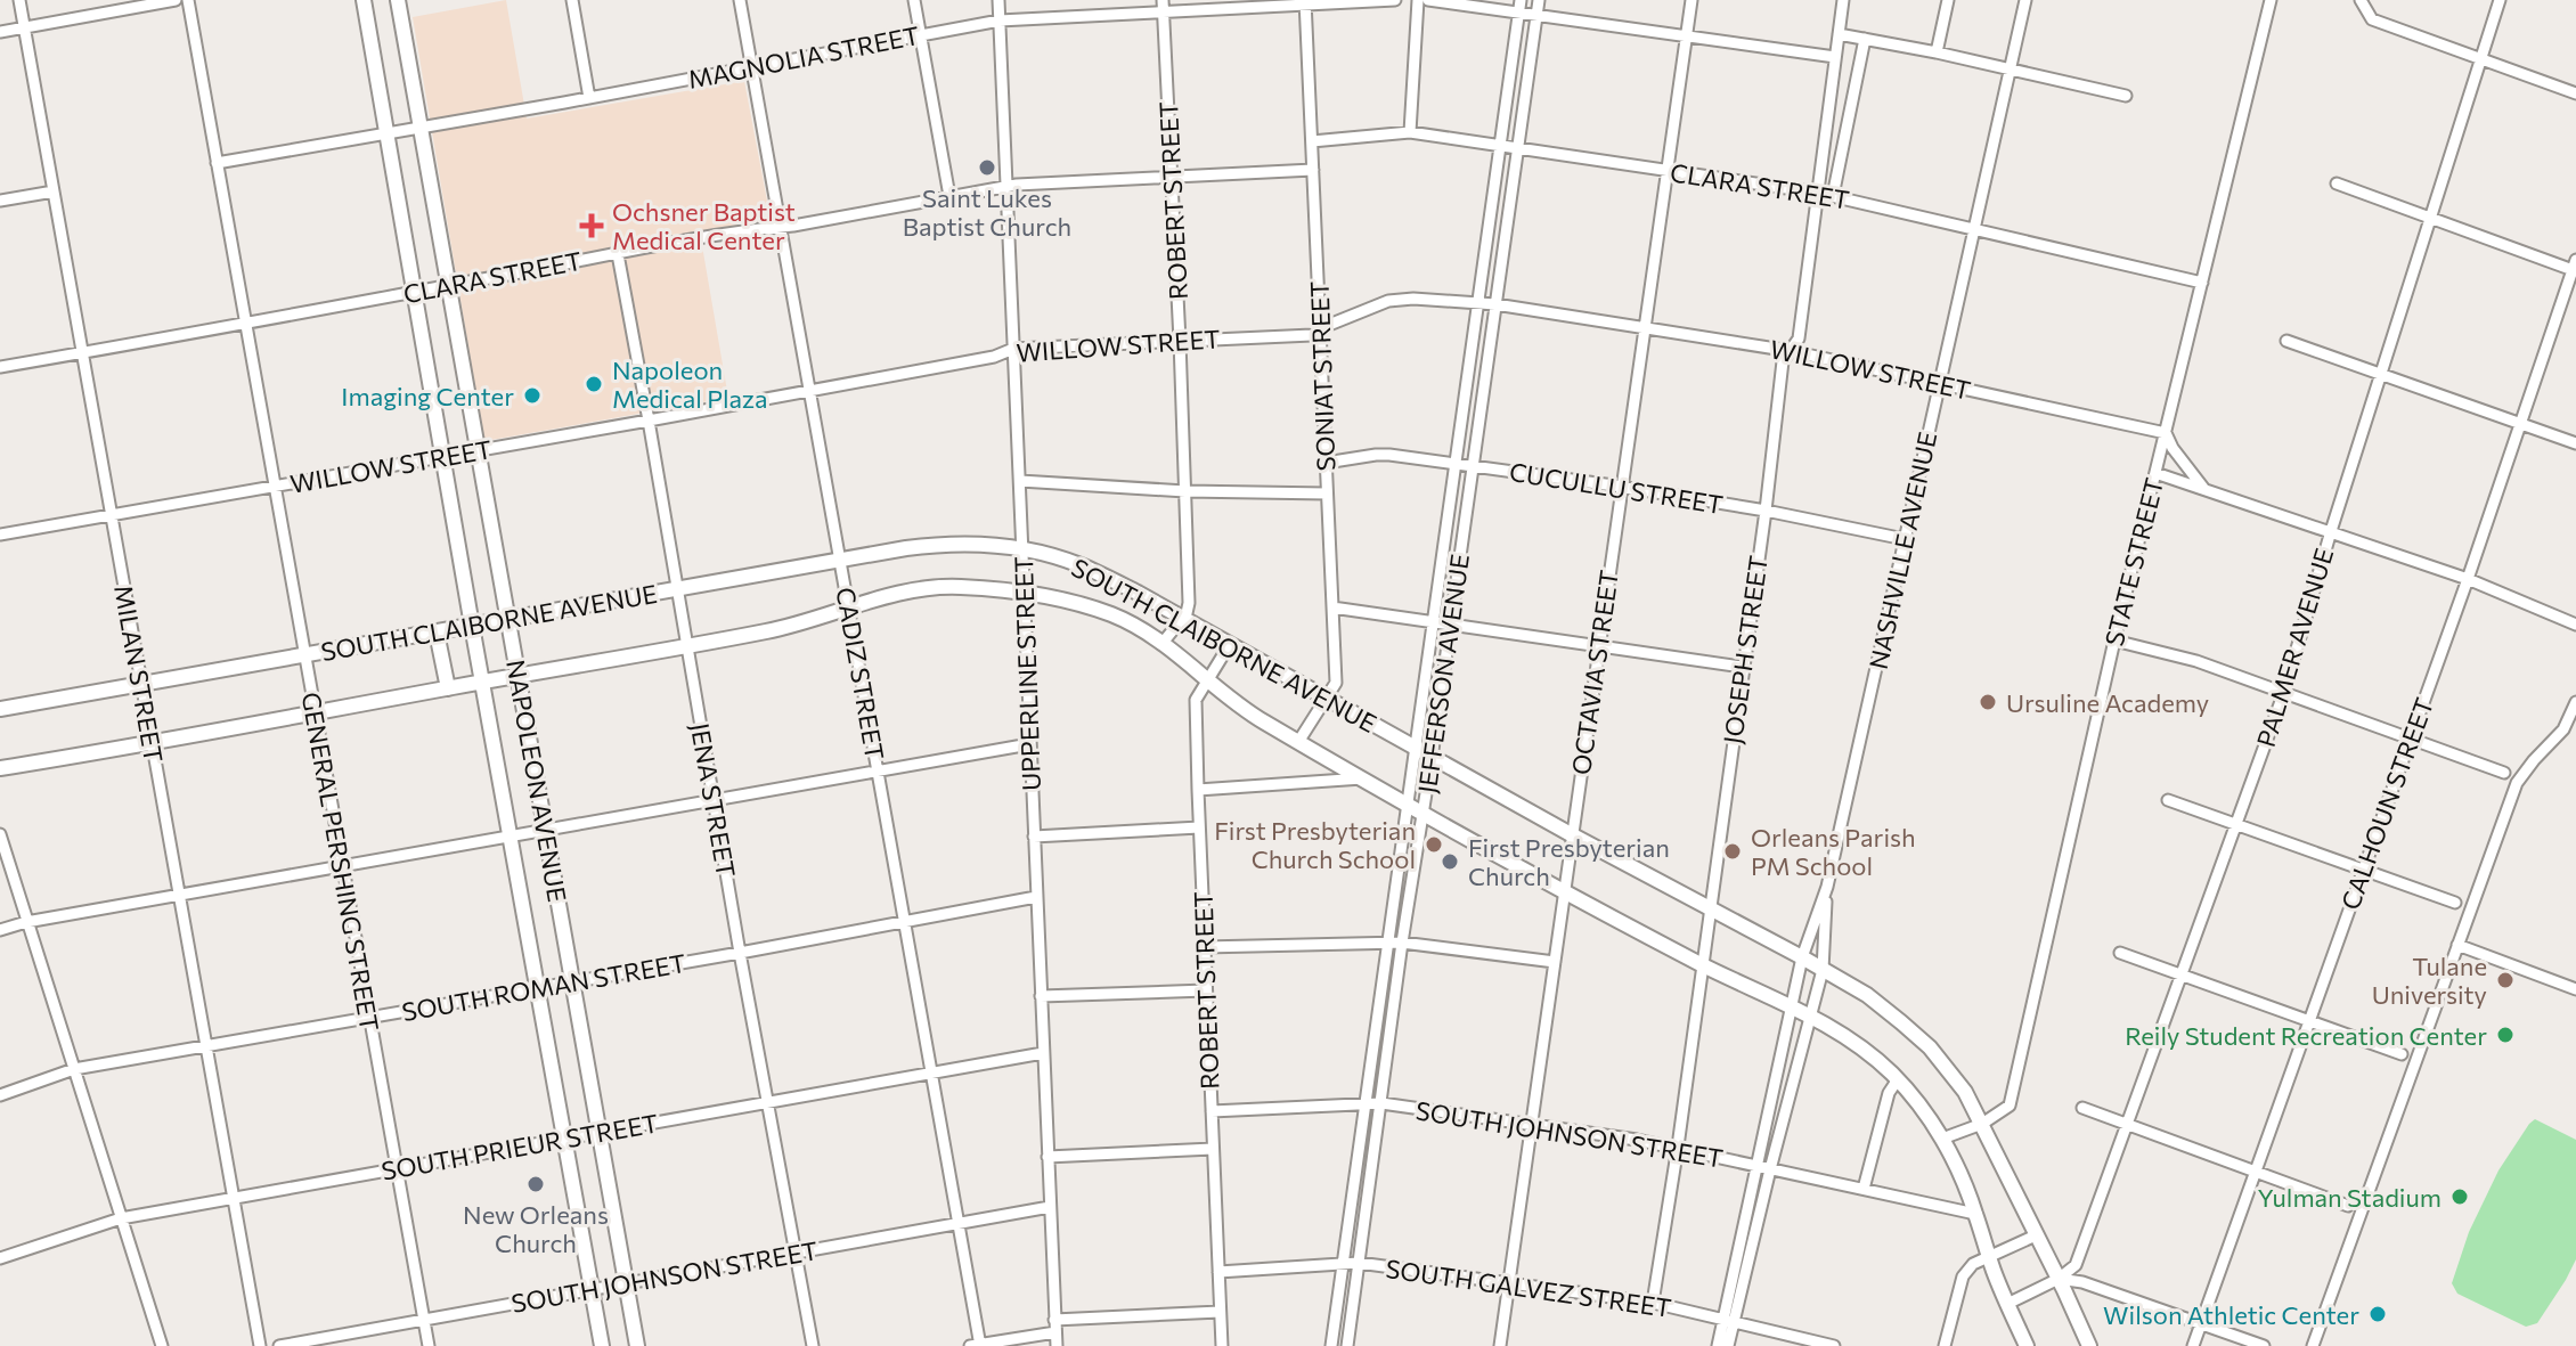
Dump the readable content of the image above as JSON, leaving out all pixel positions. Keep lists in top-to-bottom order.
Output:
{
  "streets": {
    "main road": ["SOUTH CLAIBORNE AVENUE", "NAPOLEON AVENUE"],
    "street": [
      "MAGNOLIA STREET",
      "CLARA STREET",
      "ROBERT STREET",
      "WILLOW STREET",
      "SONIAT STREET",
      "CUCULLU STREET",
      "NASHVILLE AVENUE",
      "STATE STREET",
      "PALMER AVENUE",
      "JOSEPH STREET",
      "OCTAVIA STREET",
      "MILAN STREET",
      "CADIZ STREET",
      "UPPERLINE STREET",
      "JEFFERSON AVENUE",
      "JENA STREET",
      "CALHOUN STREET",
      "GENERAL PERSHING STREET",
      "SOUTH ROMAN STREET",
      "SOUTH JOHNSON STREET",
      "SOUTH PRIEUR STREET",
      "SOUTH GALVEZ STREET"
    ]
  },
  "crossings": [
    ["MAGNOLIA STREET", "ROBERT STREET"],
    ["MAGNOLIA STREET", "SONIAT STREET"],
    ["MAGNOLIA STREET", "CADIZ STREET"],
    ["MAGNOLIA STREET", "UPPERLINE STREET"],
    ["MAGNOLIA STREET", "NAPOLEON AVENUE"],
    ["MAGNOLIA STREET", "GENERAL PERSHING STREET"],
    ["CLARA STREET", "ROBERT STREET"],
    ["CLARA STREET", "SONIAT STREET"],
    ["CLARA STREET", "NASHVILLE AVENUE"],
    ["CLARA STREET", "STATE STREET"],
    ["CLARA STREET", "JOSEPH STREET"],
    ["CLARA STREET", "OCTAVIA STREET"],
    ["CLARA STREET", "MILAN STREET"],
    ["CLARA STREET", "CADIZ STREET"],
    ["CLARA STREET", "UPPERLINE STREET"],
    ["CLARA STREET", "JEFFERSON AVENUE"],
    ["CLARA STREET", "NAPOLEON AVENUE"],
    ["CLARA STREET", "JENA STREET"],
    ["CLARA STREET", "GENERAL PERSHING STREET"],
    ["ROBERT STREET", "WILLOW STREET"],
    ["ROBERT STREET", "SOUTH CLAIBORNE AVENUE"],
    ["ROBERT STREET", "SOUTH JOHNSON STREET"],
    ["ROBERT STREET", "SOUTH GALVEZ STREET"],
    ["WILLOW STREET", "SONIAT STREET"],
    ["WILLOW STREET", "NASHVILLE AVENUE"],
    ["WILLOW STREET", "STATE STREET"],
    ["WILLOW STREET", "JOSEPH STREET"],
    ["WILLOW STREET", "OCTAVIA STREET"],
    ["WILLOW STREET", "MILAN STREET"],
    ["WILLOW STREET", "CADIZ STREET"],
    ["WILLOW STREET", "UPPERLINE STREET"],
    ["WILLOW STREET", "JEFFERSON AVENUE"],
    ["WILLOW STREET", "NAPOLEON AVENUE"],
    ["WILLOW STREET", "JENA STREET"],
    ["WILLOW STREET", "GENERAL PERSHING STREET"],
    ["SONIAT STREET", "CUCULLU STREET"],
    ["SONIAT STREET", "SOUTH CLAIBORNE AVENUE"],
    ["CUCULLU STREET", "NASHVILLE AVENUE"],
    ["CUCULLU STREET", "JOSEPH STREET"],
    ["CUCULLU STREET", "OCTAVIA STREET"],
    ["CUCULLU STREET", "JEFFERSON AVENUE"],
    ["NASHVILLE AVENUE", "SOUTH CLAIBORNE AVENUE"],
    ["NASHVILLE AVENUE", "SOUTH JOHNSON STREET"],
    ["NASHVILLE AVENUE", "SOUTH GALVEZ STREET"],
    ["STATE STREET", "SOUTH CLAIBORNE AVENUE"],
    ["SOUTH CLAIBORNE AVENUE", "PALMER AVENUE"],
    ["SOUTH CLAIBORNE AVENUE", "JOSEPH STREET"],
    ["SOUTH CLAIBORNE AVENUE", "OCTAVIA STREET"],
    ["SOUTH CLAIBORNE AVENUE", "MILAN STREET"],
    ["SOUTH CLAIBORNE AVENUE", "CADIZ STREET"],
    ["SOUTH CLAIBORNE AVENUE", "UPPERLINE STREET"],
    ["SOUTH CLAIBORNE AVENUE", "JEFFERSON AVENUE"],
    ["SOUTH CLAIBORNE AVENUE", "NAPOLEON AVENUE"],
    ["SOUTH CLAIBORNE AVENUE", "JENA STREET"],
    ["SOUTH CLAIBORNE AVENUE", "GENERAL PERSHING STREET"],
    ["SOUTH CLAIBORNE AVENUE", "SOUTH JOHNSON STREET"],
    ["JOSEPH STREET", "SOUTH JOHNSON STREET"],
    ["JOSEPH STREET", "SOUTH GALVEZ STREET"],
    ["OCTAVIA STREET", "SOUTH JOHNSON STREET"],
    ["OCTAVIA STREET", "SOUTH GALVEZ STREET"],
    ["MILAN STREET", "SOUTH ROMAN STREET"],
    ["MILAN STREET", "SOUTH PRIEUR STREET"],
    ["CADIZ STREET", "SOUTH ROMAN STREET"],
    ["CADIZ STREET", "SOUTH JOHNSON STREET"],
    ["CADIZ STREET", "SOUTH PRIEUR STREET"],
    ["UPPERLINE STREET", "SOUTH ROMAN STREET"],
    ["UPPERLINE STREET", "SOUTH JOHNSON STREET"],
    ["UPPERLINE STREET", "SOUTH PRIEUR STREET"],
    ["JEFFERSON AVENUE", "SOUTH JOHNSON STREET"],
    ["JEFFERSON AVENUE", "SOUTH GALVEZ STREET"],
    ["NAPOLEON AVENUE", "SOUTH ROMAN STREET"],
    ["NAPOLEON AVENUE", "SOUTH JOHNSON STREET"],
    ["NAPOLEON AVENUE", "SOUTH PRIEUR STREET"],
    ["JENA STREET", "SOUTH ROMAN STREET"],
    ["JENA STREET", "SOUTH JOHNSON STREET"],
    ["JENA STREET", "SOUTH PRIEUR STREET"],
    ["GENERAL PERSHING STREET", "SOUTH ROMAN STREET"],
    ["GENERAL PERSHING STREET", "SOUTH JOHNSON STREET"],
    ["GENERAL PERSHING STREET", "SOUTH PRIEUR STREET"]
  ],
  "places": {
    "other": [
      "Saint Lukes Baptist Church",
      "Napoleon Medical Plaza",
      "Imaging Center",
      "Ursuline Academy",
      "First Presbyterian Church School",
      "Orleans Parish PM School",
      "First Presbyterian Church",
      "Tulane University",
      "Reily Student Recreation Center",
      "New Orleans Church",
      "Yulman Stadium",
      "Wilson Athletic Center"
    ],
    "health": ["Ochsner Baptist Medical Center"]
  }
}
